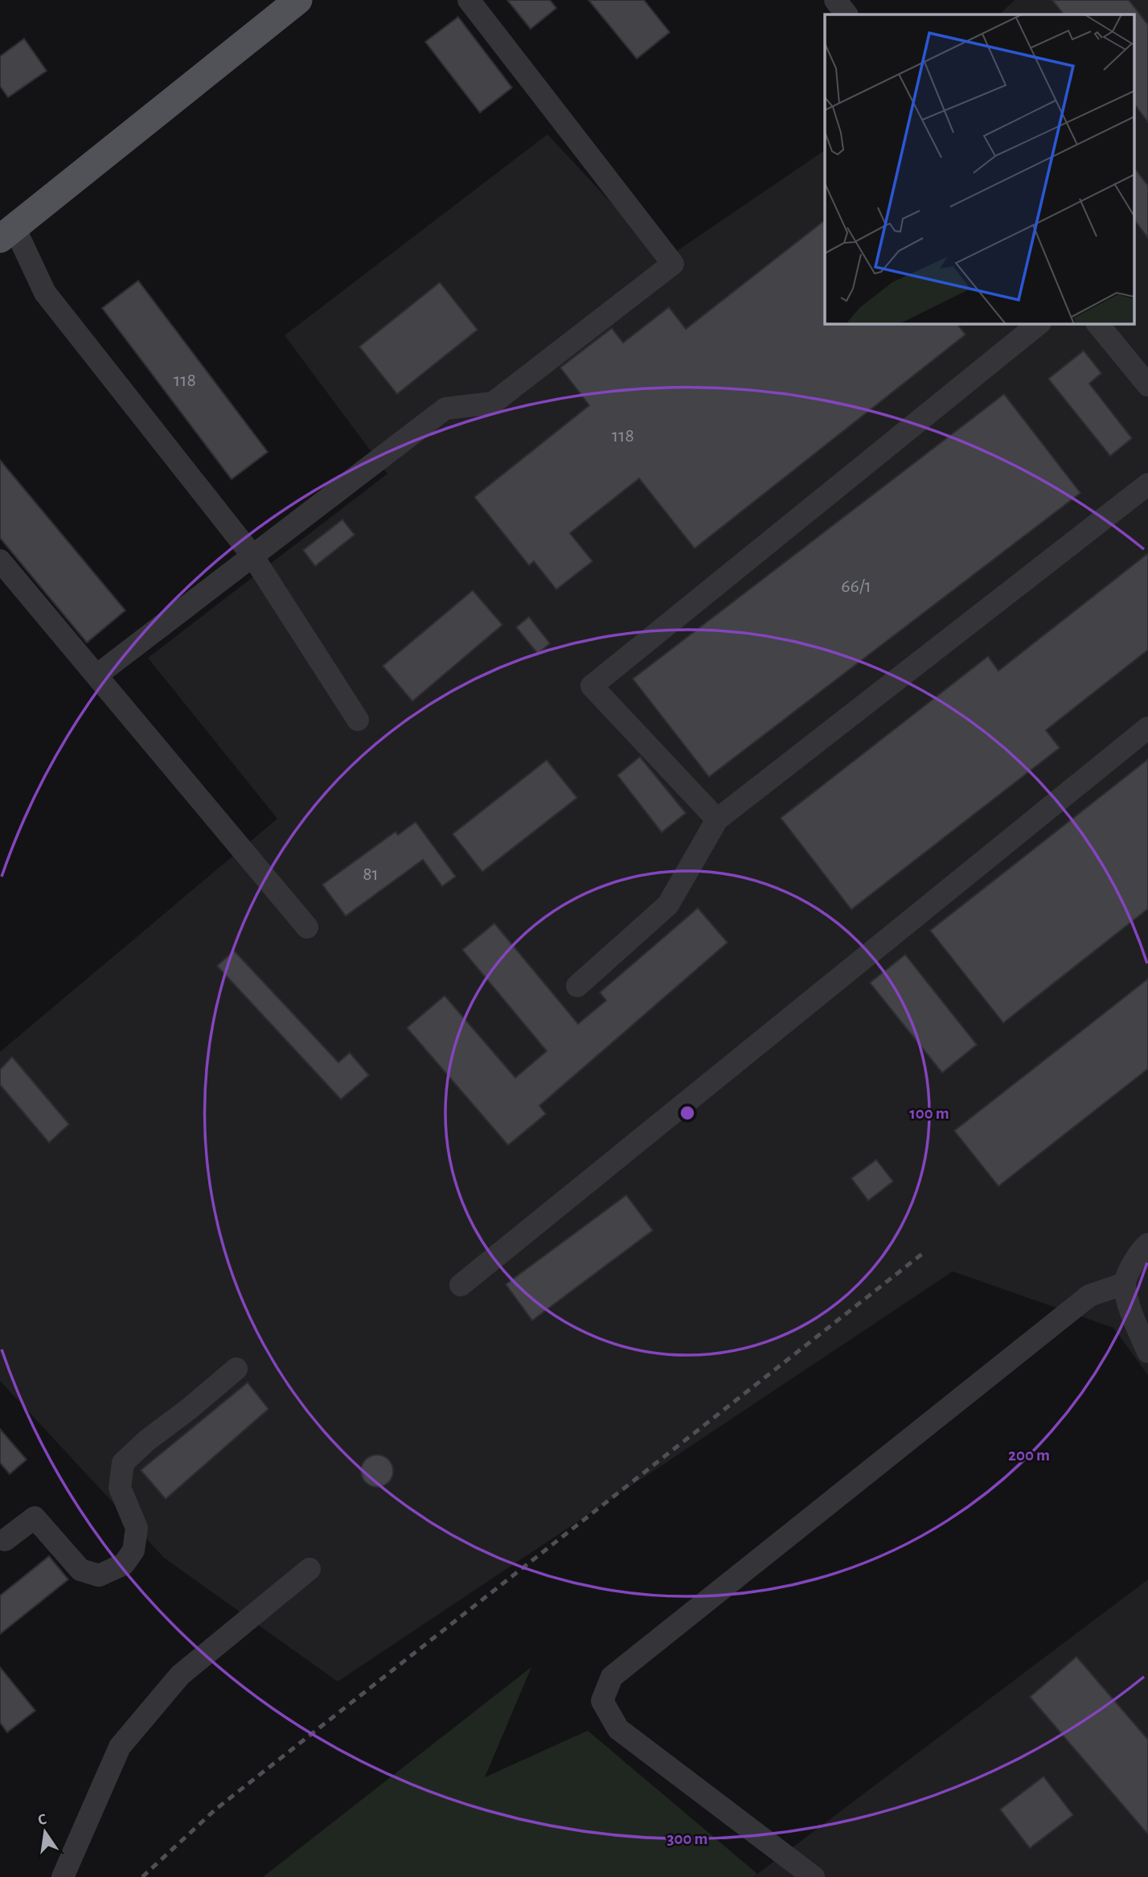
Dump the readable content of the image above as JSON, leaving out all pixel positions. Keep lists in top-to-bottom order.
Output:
{
  "house_numbers": [
    "118",
    "118",
    "66/1",
    "81"
  ],
  "north": "top",
  "rings": ["100 m", "200 m", "300 m"]
}
